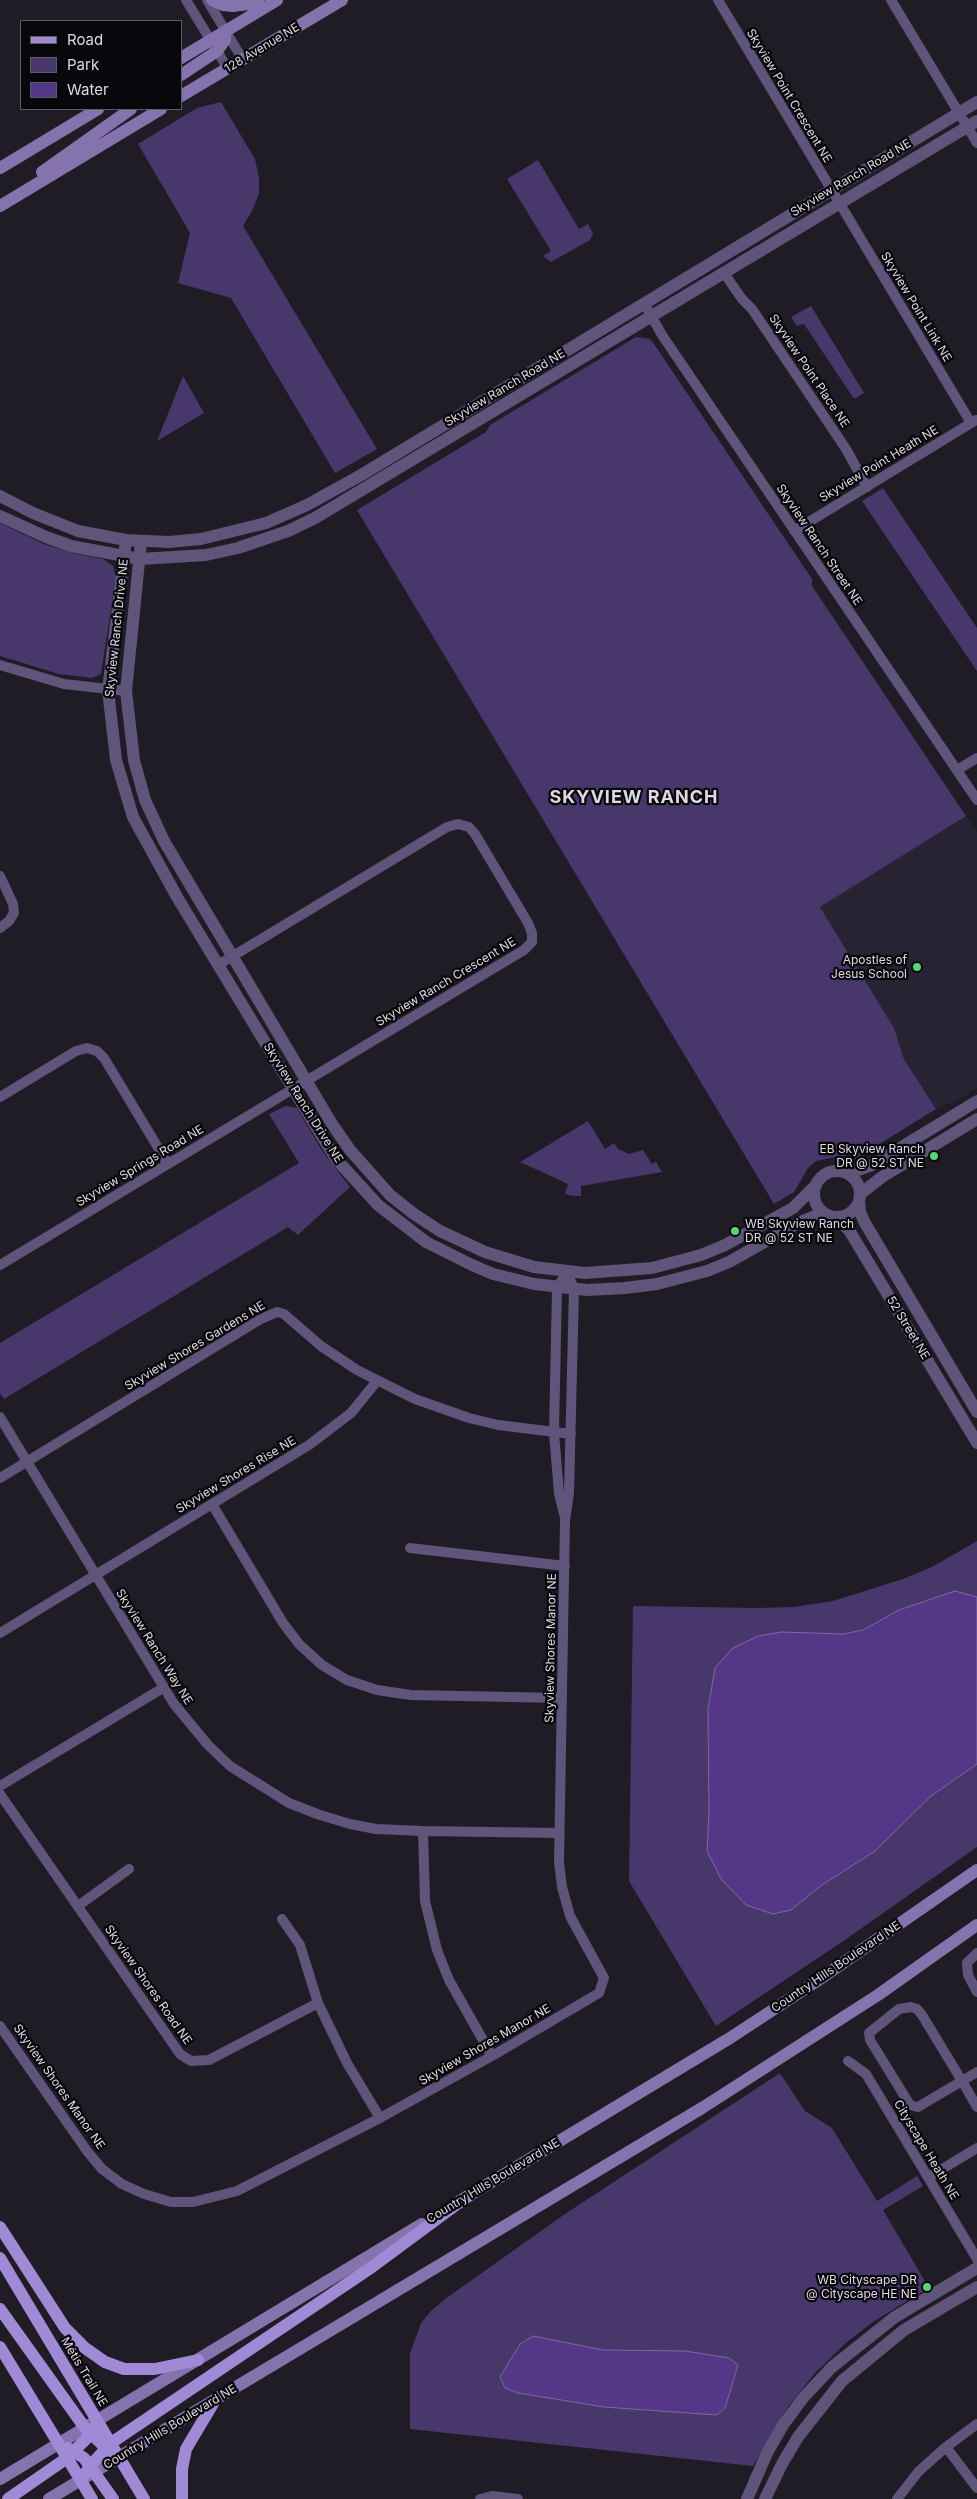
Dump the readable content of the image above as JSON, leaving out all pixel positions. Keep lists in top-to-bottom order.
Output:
{
  "streets": {
    "main road": ["128 Avenue NE", "Country Hills Boulevard NE", "Métis Trail NE"],
    "street": [
      "Skyview Point Crescent NE",
      "Skyview Ranch Road NE",
      "Skyview Point Link NE",
      "Skyview Point Place NE",
      "Skyview Point Heath NE",
      "Skyview Ranch Street NE",
      "Skyview Ranch Drive NE",
      "Skyview Ranch Crescent NE",
      "Skyview Springs Road NE",
      "52 Street NE",
      "Skyview Shores Gardens NE",
      "Skyview Shores Rise NE",
      "Skyview Ranch Way NE",
      "Skyview Shores Manor NE",
      "Skyview Shores Road NE",
      "Cityscape Heath NE"
    ]
  },
  "crossings": [
    ["Skyview Point Crescent NE", "Skyview Ranch Road NE"],
    ["Skyview Point Crescent NE", "Skyview Point Link NE"],
    ["Skyview Ranch Road NE", "Skyview Point Link NE"],
    ["Skyview Ranch Road NE", "Skyview Point Place NE"],
    ["Skyview Ranch Road NE", "Skyview Ranch Street NE"],
    ["Skyview Ranch Road NE", "Skyview Ranch Drive NE"],
    ["Skyview Point Link NE", "Skyview Point Heath NE"],
    ["Skyview Point Place NE", "Skyview Point Heath NE"],
    ["Skyview Point Heath NE", "Skyview Ranch Street NE"],
    ["Skyview Ranch Drive NE", "Skyview Ranch Crescent NE"],
    ["Skyview Ranch Drive NE", "Skyview Springs Road NE"],
    ["Skyview Ranch Drive NE", "52 Street NE"],
    ["Skyview Ranch Drive NE", "Skyview Shores Manor NE"],
    ["Skyview Ranch Crescent NE", "Skyview Springs Road NE"],
    ["Skyview Shores Gardens NE", "Skyview Shores Rise NE"],
    ["Skyview Shores Gardens NE", "Skyview Ranch Way NE"],
    ["Skyview Shores Gardens NE", "Skyview Shores Manor NE"],
    ["Skyview Shores Rise NE", "Skyview Ranch Way NE"],
    ["Skyview Ranch Way NE", "Skyview Shores Manor NE"],
    ["Country Hills Boulevard NE", "Métis Trail NE"]
  ],
  "districts": ["SKYVIEW RANCH"],
  "places": [
    "Apostles of Jesus School",
    "EB Skyview Ranch DR @ 52 ST NE",
    "WB Skyview Ranch DR @ 52 ST NE",
    "WB Cityscape DR @ Cityscape HE NE"
  ],
  "legend": ["Road", "Park", "Water"]
}
